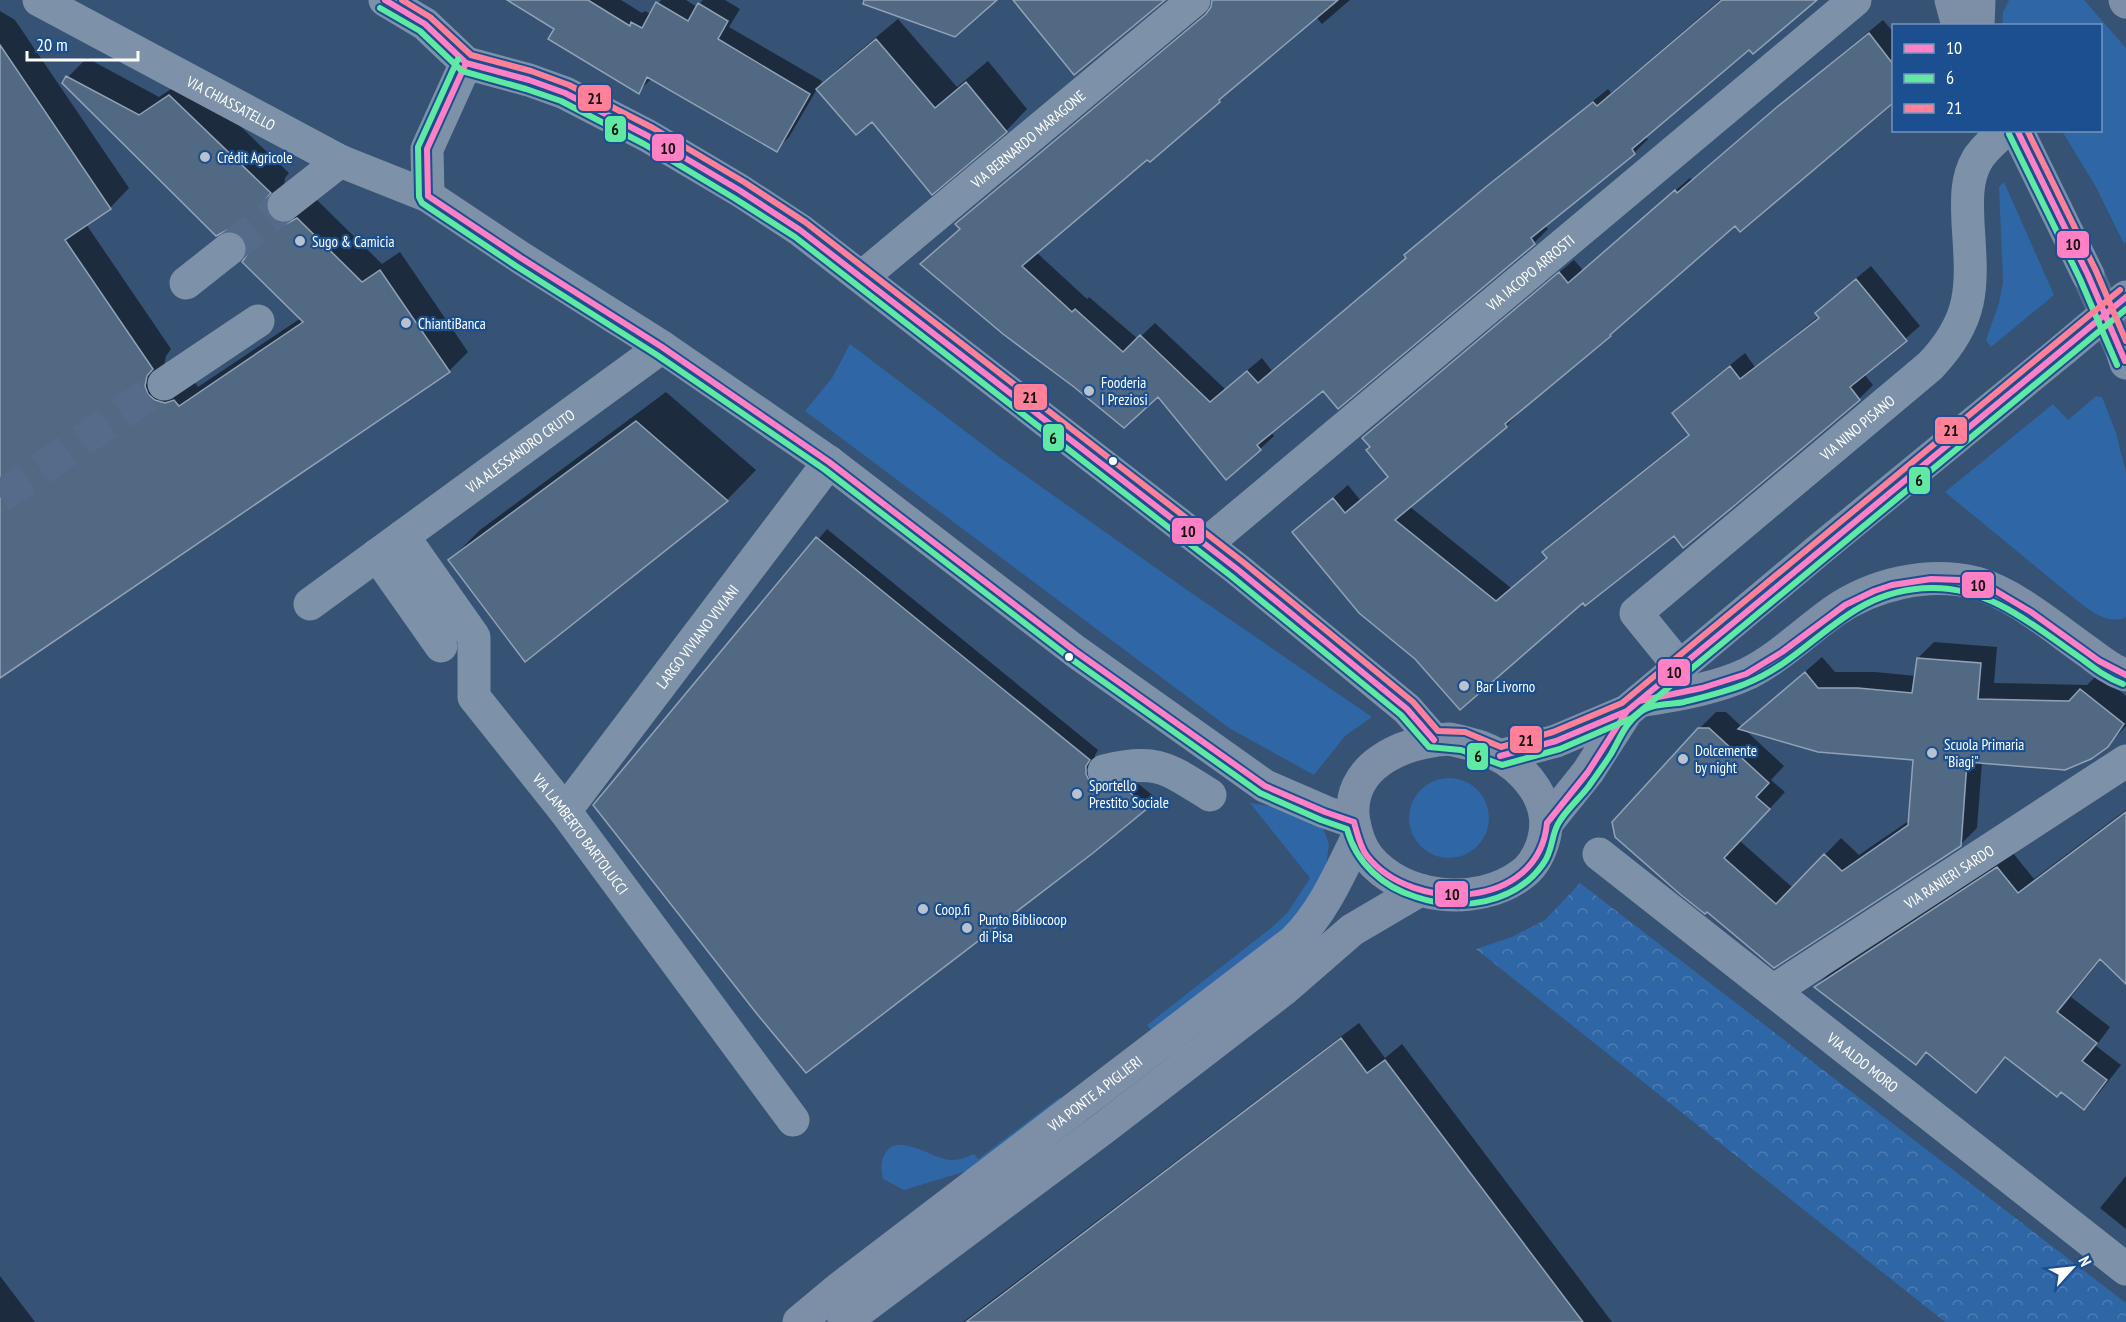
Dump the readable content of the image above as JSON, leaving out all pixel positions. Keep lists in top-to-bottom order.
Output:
{
  "streets": {
    "main road": ["VIA PONTE A PIGLIERI"],
    "street": [
      "VIA CHIASSATELLO",
      "VIA BERNARDO MARAGONE",
      "VIA IACOPO ARROSTI",
      "VIA NINO PISANO",
      "VIA ALESSANDRO CRUTO",
      "LARGO VIVIANO VIVIANI",
      "VIA LAMBERTO BARTOLUCCI",
      "VIA RANIERI SARDO",
      "VIA ALDO MORO"
    ]
  },
  "crossings": [
    ["VIA CHIASSATELLO", "VIA ALESSANDRO CRUTO"],
    ["VIA CHIASSATELLO", "LARGO VIVIANO VIVIANI"],
    ["VIA CHIASSATELLO", "VIA PONTE A PIGLIERI"],
    ["VIA ALESSANDRO CRUTO", "VIA LAMBERTO BARTOLUCCI"],
    ["LARGO VIVIANO VIVIANI", "VIA LAMBERTO BARTOLUCCI"],
    ["VIA RANIERI SARDO", "VIA ALDO MORO"]
  ],
  "places": [
    "Crédit Agricole",
    "Sugo & Camicia",
    "ChiantiBanca",
    "Fooderia I Preziosi",
    "Bar Livorno",
    "Scuola Primaria \"Biagi\"",
    "Dolcemente by night",
    "Sportello Prestito Sociale",
    "Coop.fi",
    "Punto Bibliocoop di Pisa"
  ],
  "lines": ["transit line 10", "transit line 21", "transit line 6"],
  "legend": ["10", "6", "21"],
  "scale_bar": "20 m",
  "north": "top right"
}
